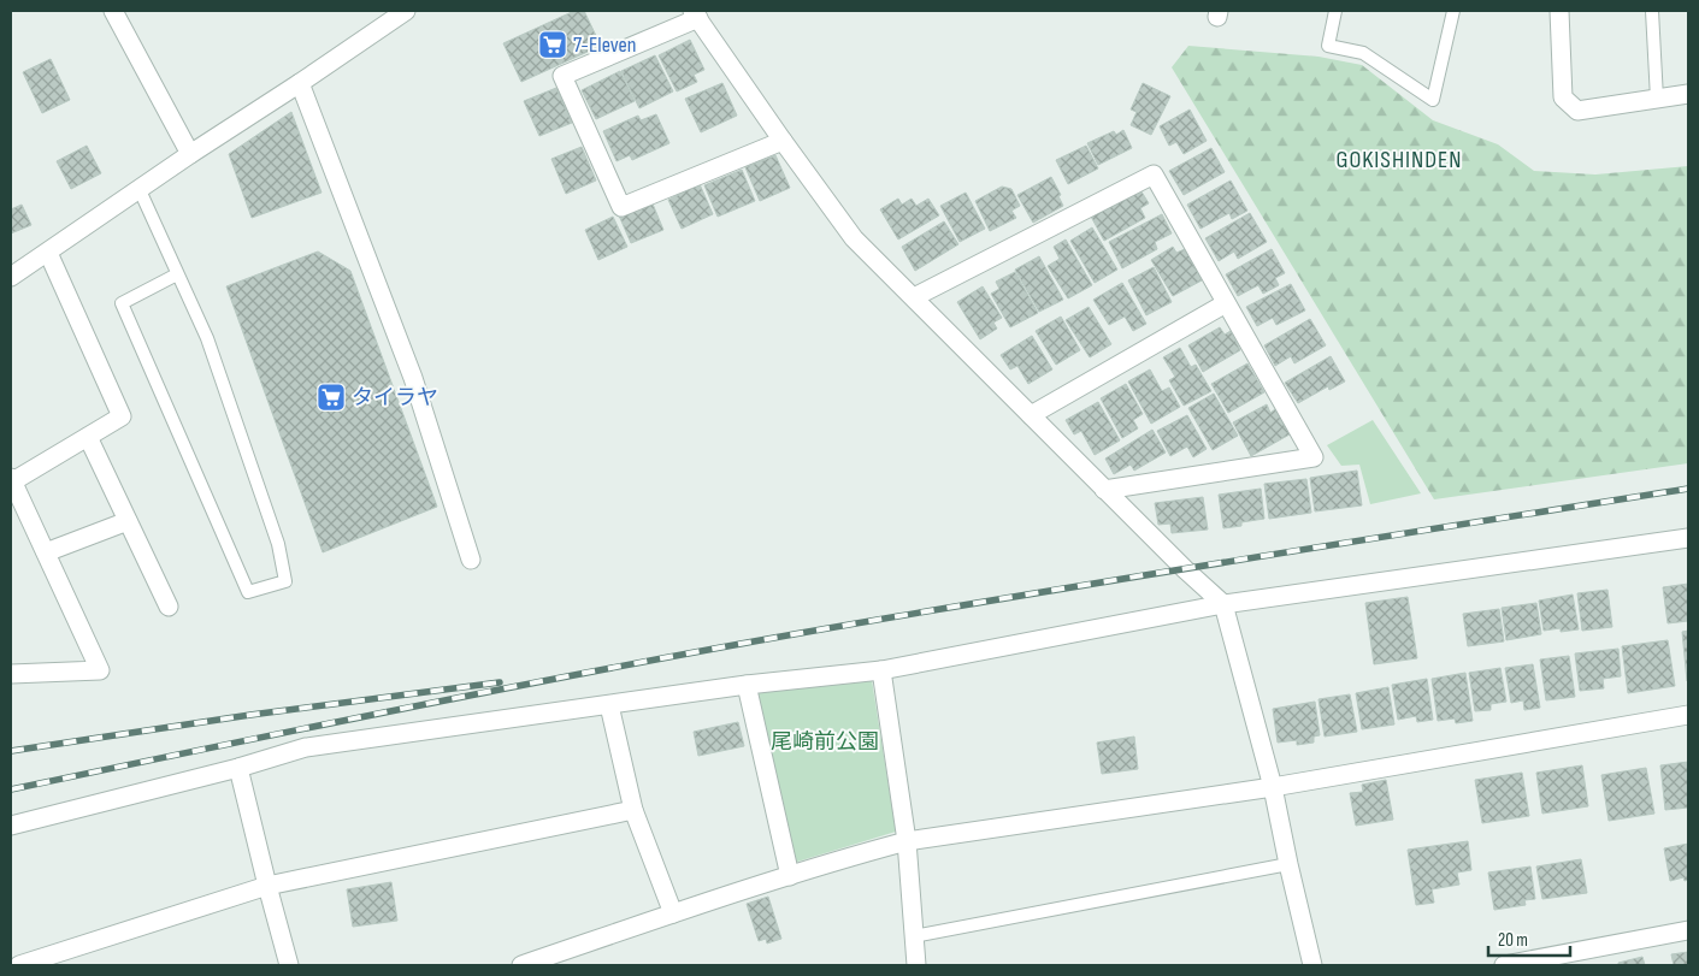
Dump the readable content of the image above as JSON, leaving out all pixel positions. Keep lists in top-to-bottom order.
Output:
{
  "districts": ["GOKISHINDEN"],
  "parks": ["尾崎前公園"],
  "places": {
    "supermarket": ["7-Eleven", "タイラヤ"]
  },
  "scale_bar": "20 m"
}
